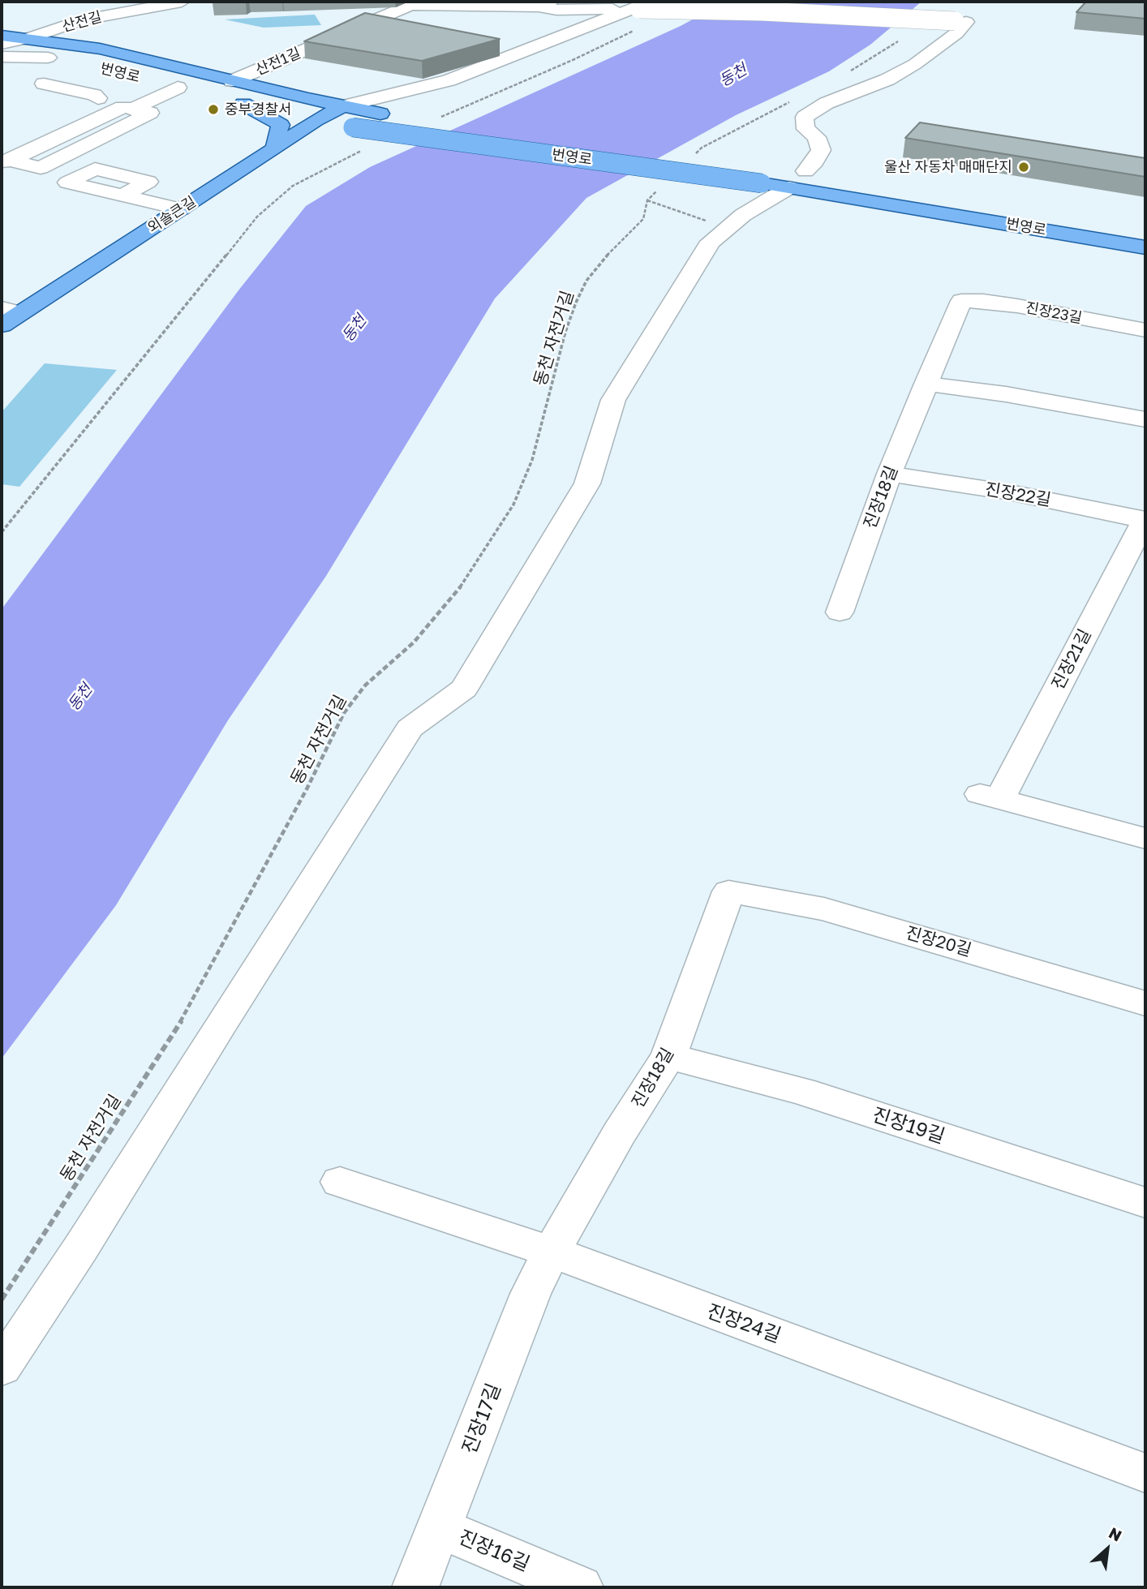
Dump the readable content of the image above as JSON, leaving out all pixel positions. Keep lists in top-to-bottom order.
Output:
{
  "streets": {
    "main road": ["번영로", "외솔큰길"],
    "street": [
      "산전길",
      "산전1길",
      "진장23길",
      "진장22길",
      "진장18길",
      "진장21길",
      "진장20길",
      "진장19길",
      "진장24길",
      "진장17길",
      "진장16길"
    ],
    "path": ["동천 자전거길"]
  },
  "crossings": [
    ["산전길", "번영로"],
    ["산전1길", "번영로"],
    ["번영로", "외솔큰길"],
    ["진장23길", "진장18길"],
    ["진장22길", "진장18길"],
    ["진장22길", "진장21길"],
    ["진장18길", "진장20길"],
    ["진장18길", "진장19길"],
    ["진장18길", "진장24길"],
    ["진장18길", "진장17길"],
    ["진장24길", "진장17길"],
    ["진장17길", "진장16길"]
  ],
  "water": ["동천"],
  "places": ["중부경찰서", "울산 자동차 매매단지"],
  "north": "top right"
}
